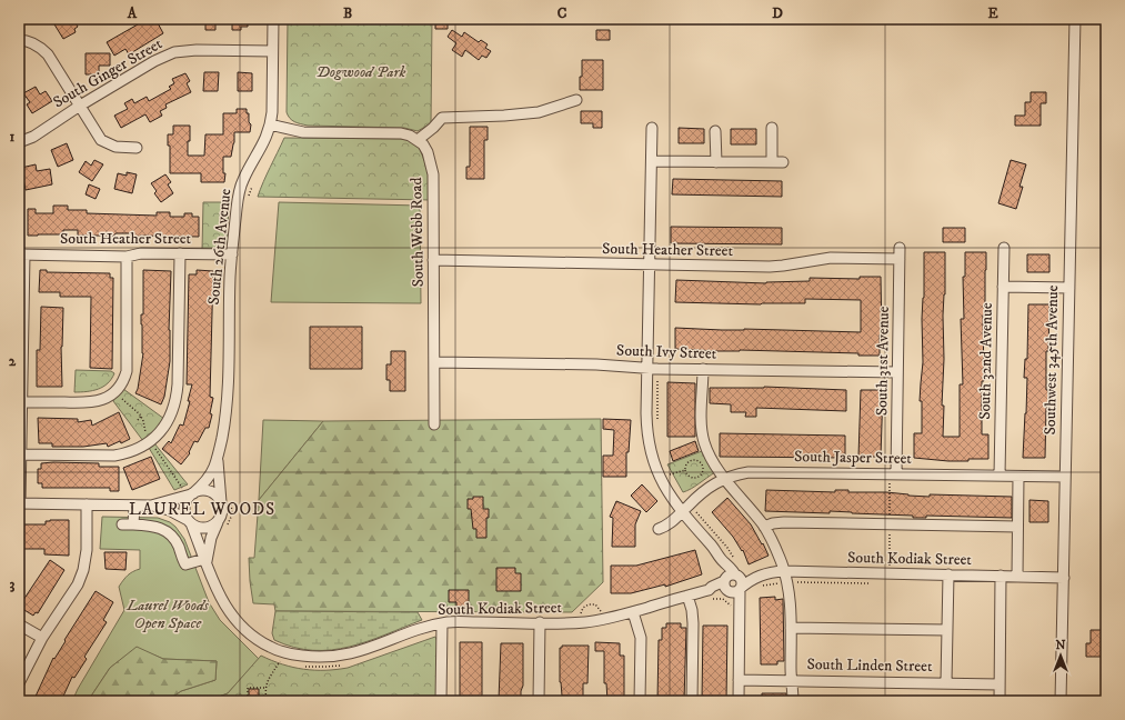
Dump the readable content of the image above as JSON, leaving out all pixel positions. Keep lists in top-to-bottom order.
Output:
{
  "streets": {
    "street": [
      "South Ginger Street",
      "South Webb Road",
      "South Heather Street",
      "South 26th Avenue",
      "South Ivy Street",
      "Southwest 345th Avenue",
      "South 31st Avenue",
      "South 32nd Avenue",
      "South Jasper Street",
      "South Kodiak Street",
      "South Linden Street"
    ]
  },
  "crossings": [
    ["South Ginger Street", "South 26th Avenue"],
    ["South Webb Road", "South Heather Street"],
    ["South Webb Road", "South Ivy Street"],
    ["South Heather Street", "South 26th Avenue"],
    ["South Heather Street", "South 31st Avenue"],
    ["South 26th Avenue", "South Kodiak Street"],
    ["South Ivy Street", "South 31st Avenue"],
    ["Southwest 345th Avenue", "South Jasper Street"],
    ["Southwest 345th Avenue", "South Kodiak Street"],
    ["South 31st Avenue", "South Jasper Street"],
    ["South 32nd Avenue", "South Jasper Street"]
  ],
  "districts": ["LAUREL WOODS"],
  "parks": ["Dogwood Park", "Laurel Woods Open Space"],
  "north": "top",
  "grid": {
    "columns": [
      "A",
      "B",
      "C",
      "D",
      "E"
    ],
    "rows": ["1", "2", "3"]
  }
}
